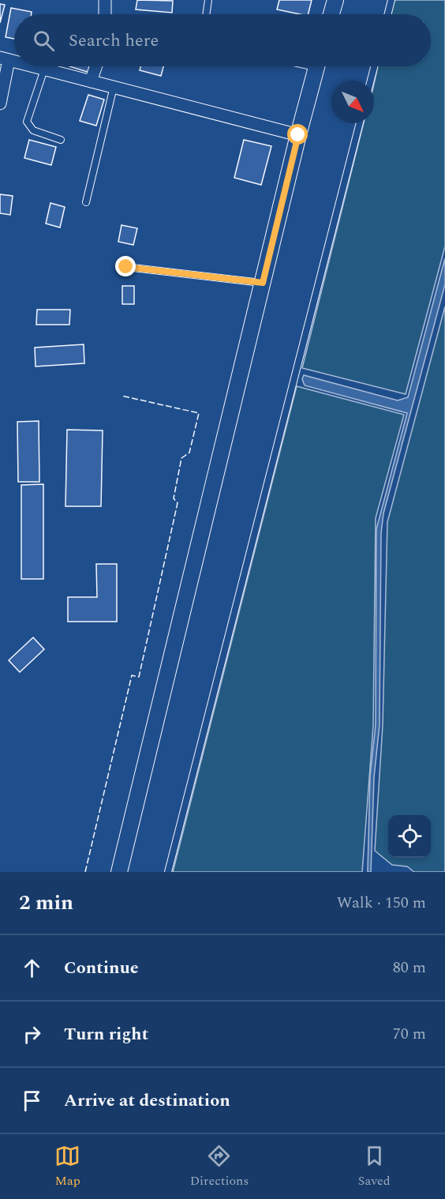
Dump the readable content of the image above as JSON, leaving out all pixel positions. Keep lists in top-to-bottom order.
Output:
{
  "north": "bottom right",
  "page": {
    "search": "Search here",
    "heading": ["2 min", "Walk · 150 m"],
    "list": [
      ["Continue", "80 m"],
      ["Turn right", "70 m"],
      "Arrive at destination"
    ],
    "nav": ["Map", "Directions", "Saved"]
  }
}
